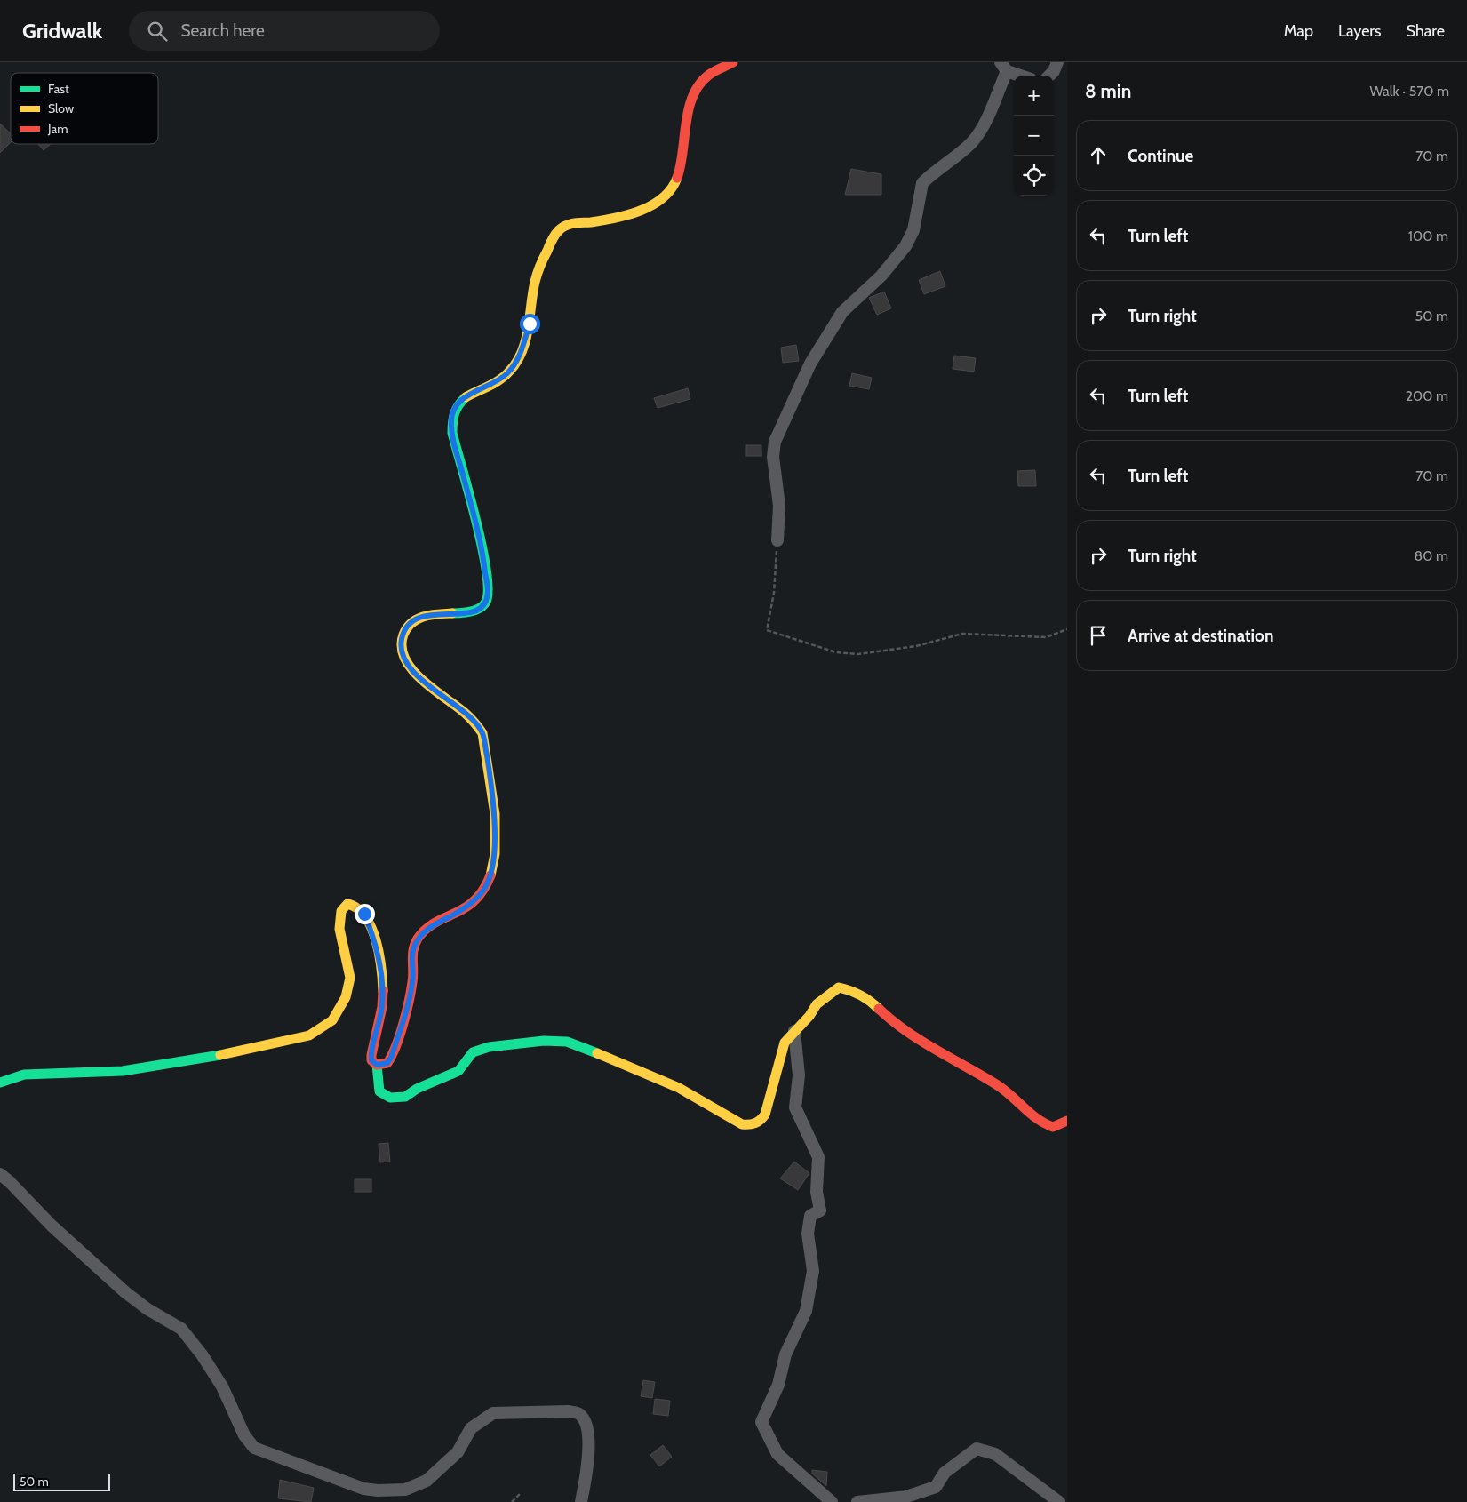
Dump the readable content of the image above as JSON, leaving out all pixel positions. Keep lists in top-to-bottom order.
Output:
{
  "legend": ["Fast", "Slow", "Jam"],
  "scale_bar": "50 m",
  "page": {
    "header": "Gridwalk",
    "search": "Search here",
    "nav": ["Map", "Layers", "Share"],
    "heading": ["8 min", "Walk · 570 m"],
    "map_buttons": ["+", "−"],
    "list": [
      ["Continue", "70 m"],
      ["Turn left", "100 m"],
      ["Turn right", "50 m"],
      ["Turn left", "200 m"],
      ["Turn left", "70 m"],
      ["Turn right", "80 m"],
      "Arrive at destination"
    ],
    "scale": "50 m"
  }
}
